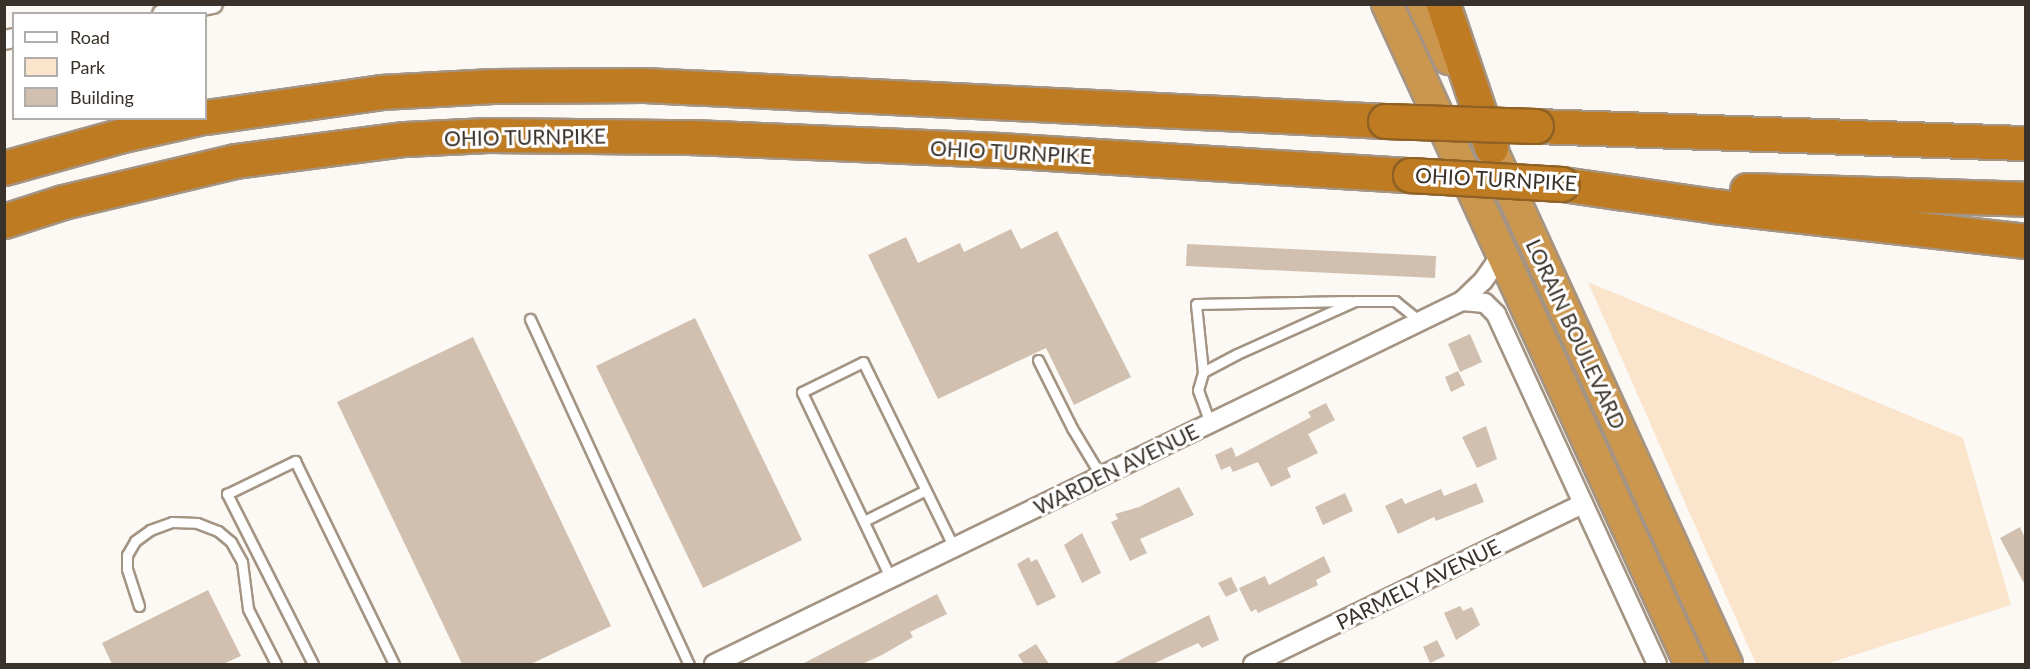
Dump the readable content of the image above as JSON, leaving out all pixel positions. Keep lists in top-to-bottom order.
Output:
{
  "streets": {
    "highway": ["OHIO TURNPIKE", "LORAIN BOULEVARD"],
    "street": ["WARDEN AVENUE", "PARMELY AVENUE"]
  },
  "crossings": [
    ["LORAIN BOULEVARD", "WARDEN AVENUE"]
  ],
  "legend": ["Road", "Park", "Building"]
}
